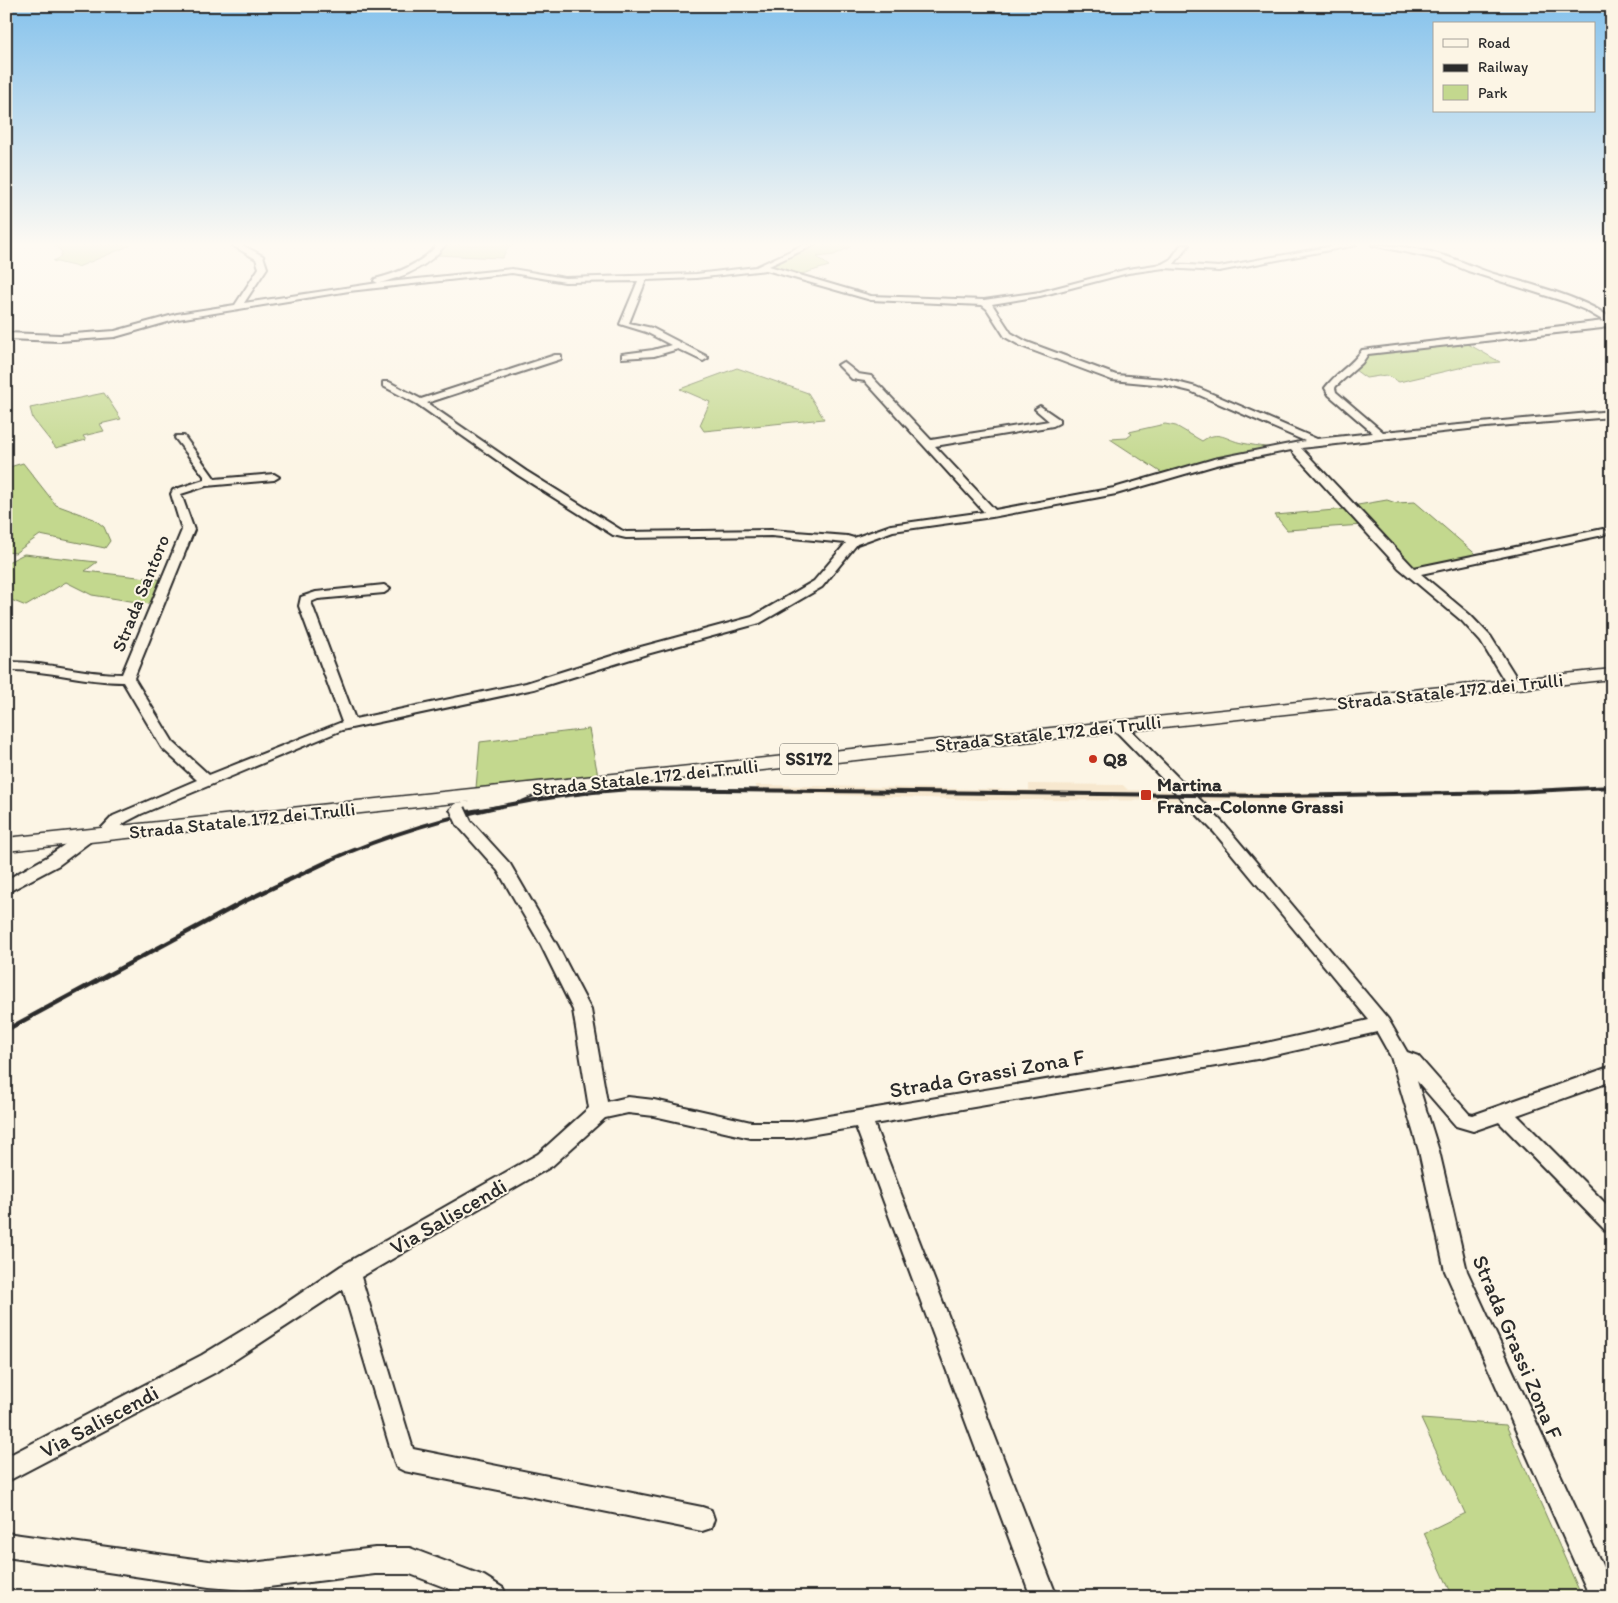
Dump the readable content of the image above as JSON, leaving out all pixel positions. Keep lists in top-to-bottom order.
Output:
{
  "streets": {
    "main road": ["Strada Statale 172 dei Trulli", "SS172"],
    "street": ["Strada Santoro", "Strada Grassi Zona F", "Via Saliscendi"]
  },
  "crossings": [
    ["Strada Statale 172 dei Trulli", "Strada Grassi Zona F"],
    ["Strada Grassi Zona F", "Via Saliscendi"]
  ],
  "places": {
    "other": ["Q8"],
    "transit": ["Martina Franca-Colonne Grassi"]
  },
  "legend": ["Road", "Railway", "Park"]
}
